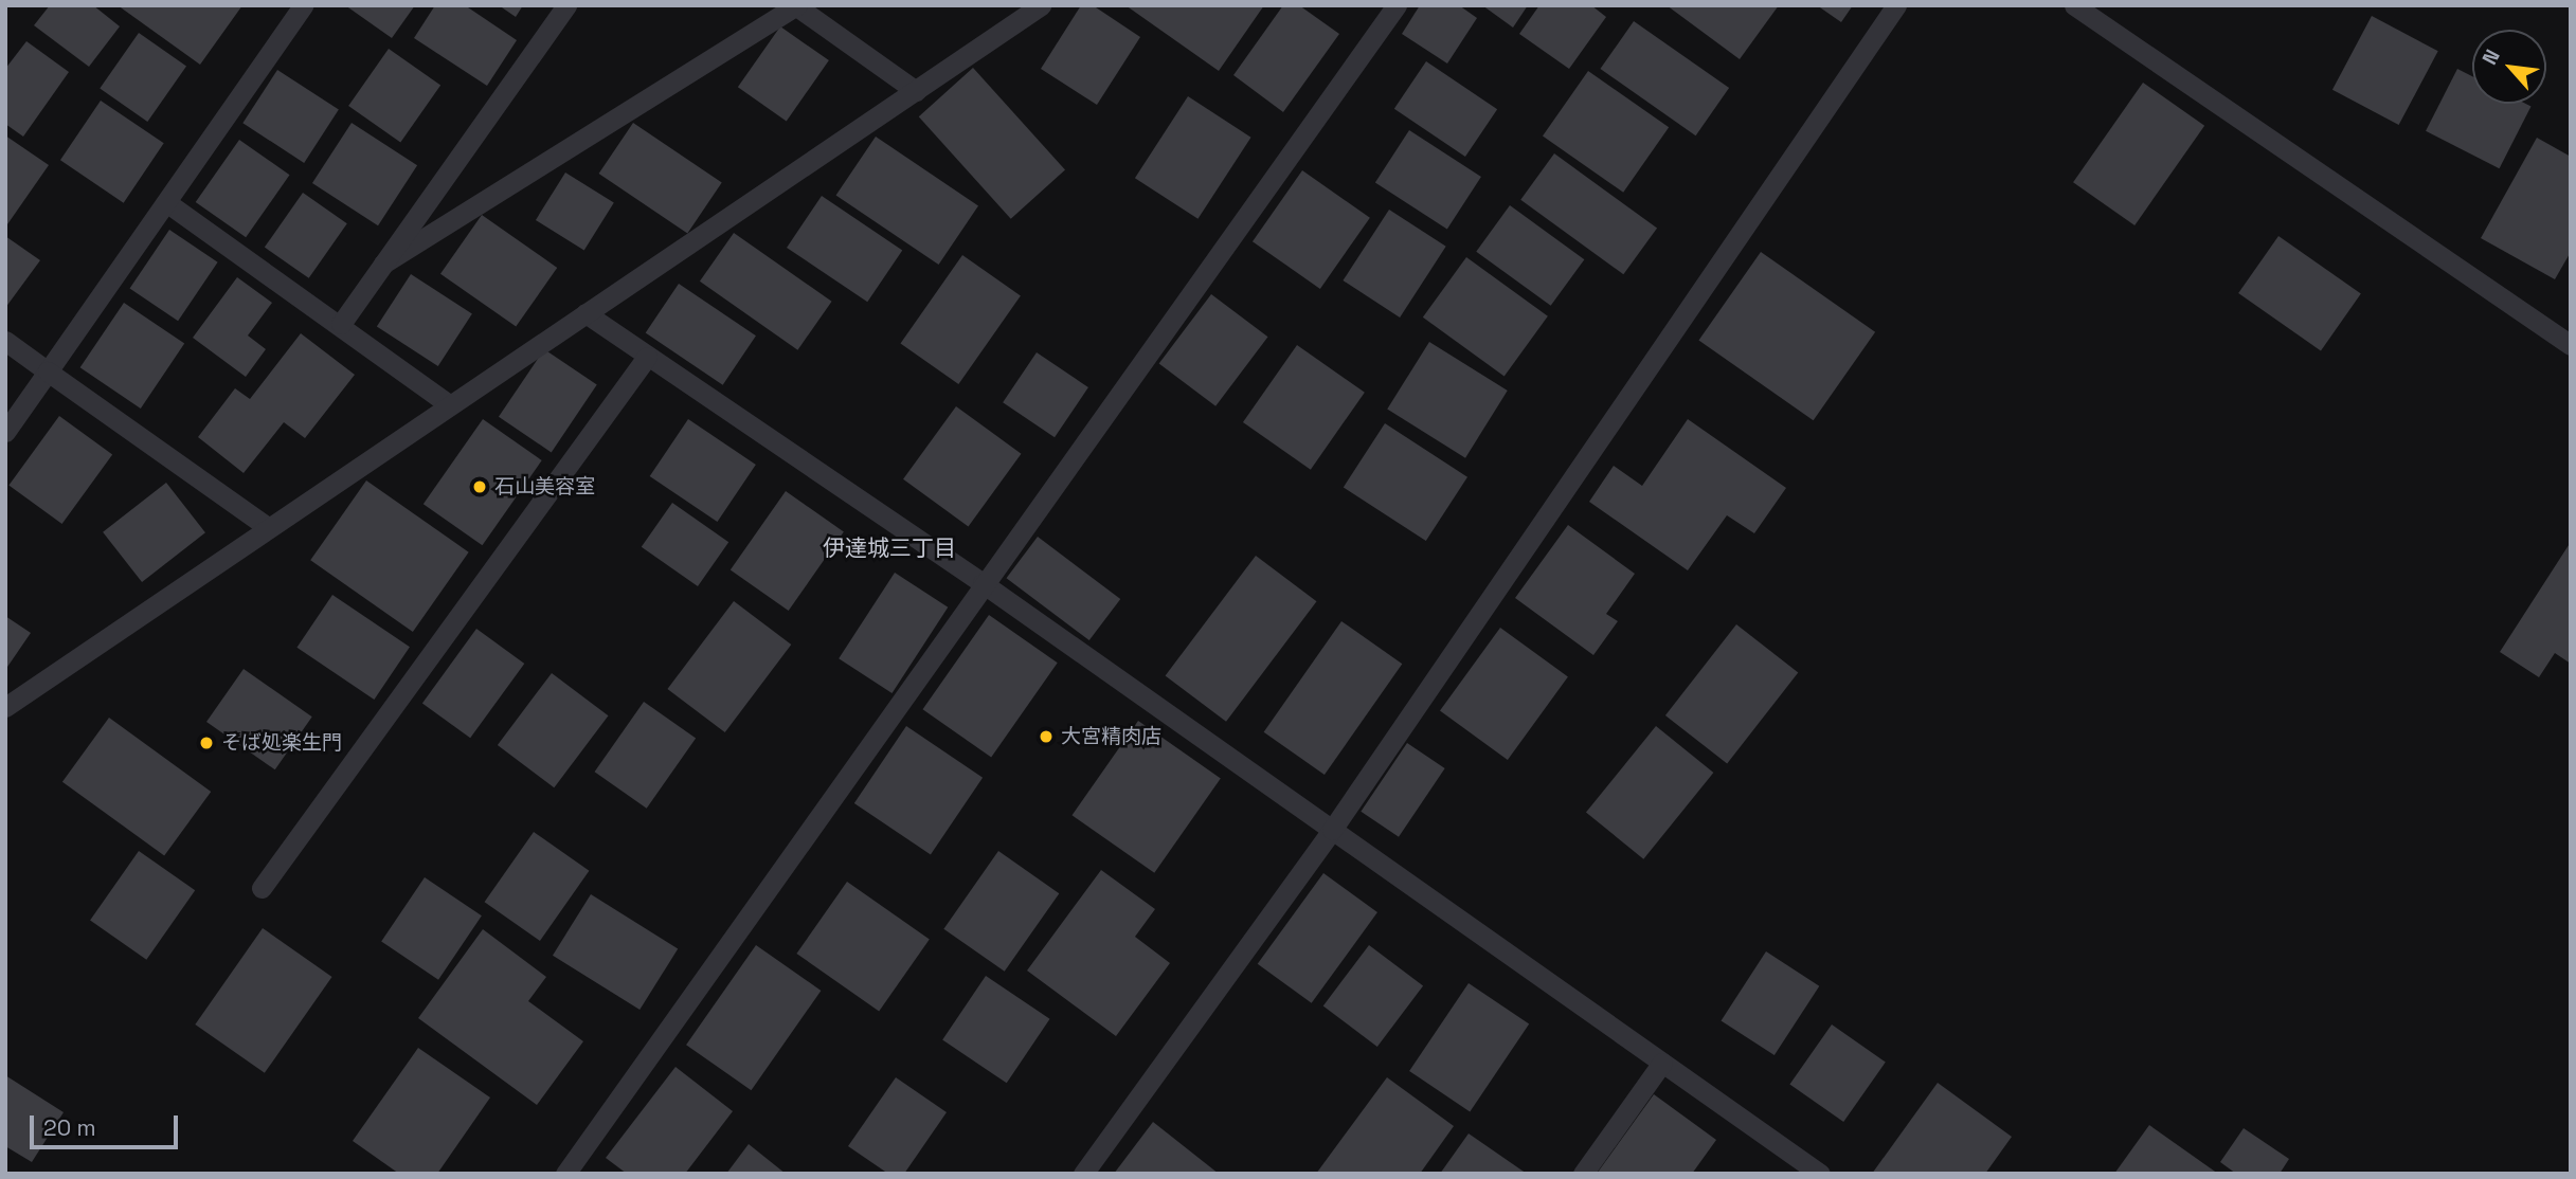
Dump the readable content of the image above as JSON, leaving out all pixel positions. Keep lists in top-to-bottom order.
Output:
{
  "districts": ["伊達城三丁目"],
  "places": ["石山美容室", "大宮精肉店", "そば処楽生門"],
  "scale_bar": "20 m",
  "north": "top left"
}
